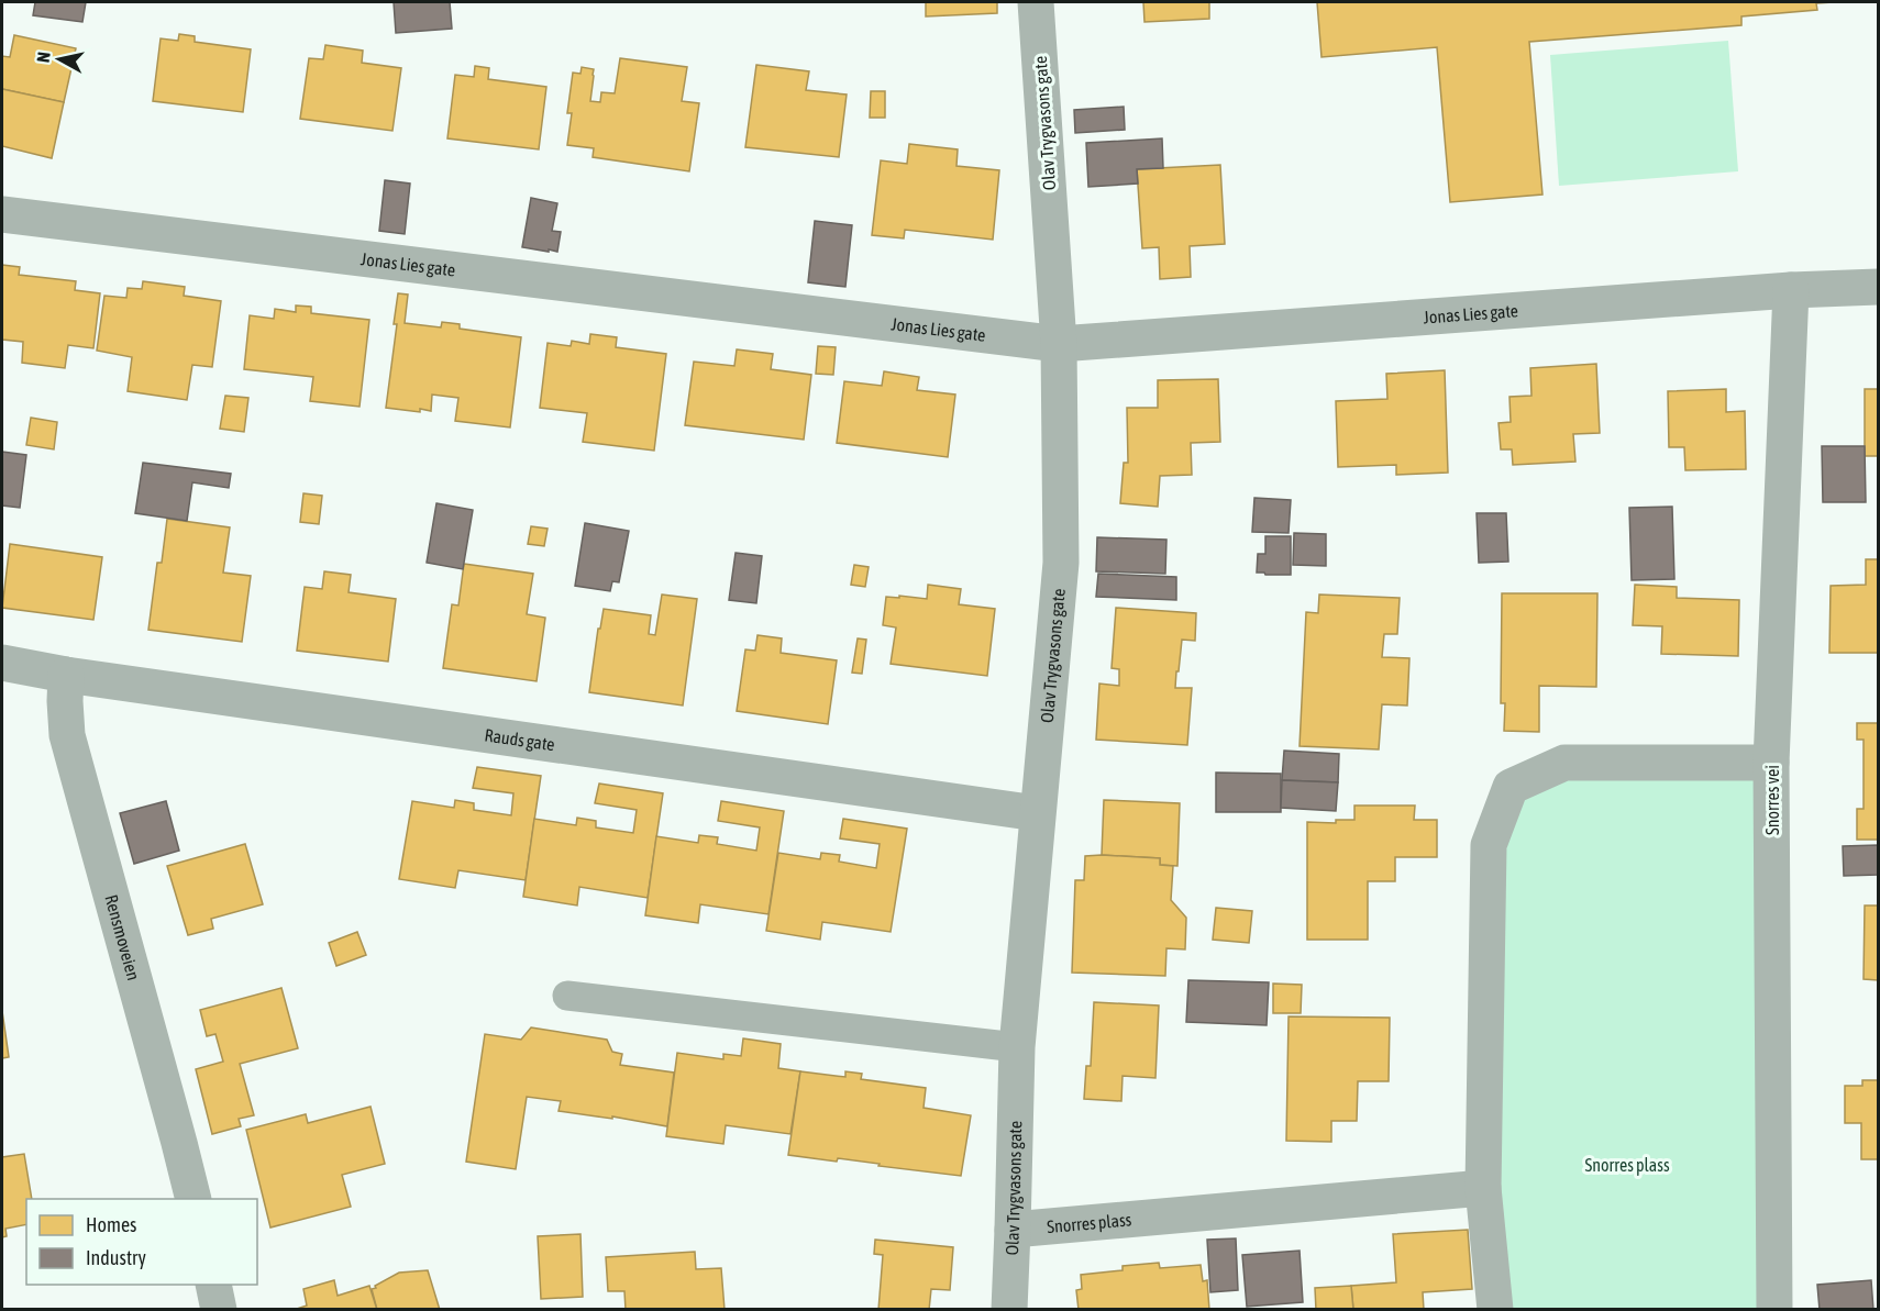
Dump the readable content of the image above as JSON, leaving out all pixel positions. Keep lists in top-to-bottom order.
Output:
{
  "streets": {
    "street": [
      "Olav Trygvasons gate",
      "Jonas Lies gate",
      "Rauds gate",
      "Snorres vei",
      "Rensmoveien",
      "Snorres plass"
    ]
  },
  "crossings": [
    ["Olav Trygvasons gate", "Jonas Lies gate"],
    ["Olav Trygvasons gate", "Rauds gate"],
    ["Olav Trygvasons gate", "Snorres plass"],
    ["Jonas Lies gate", "Snorres vei"],
    ["Rauds gate", "Rensmoveien"]
  ],
  "parks": ["Snorres plass"],
  "legend": ["Homes", "Industry"],
  "north": "left"
}
